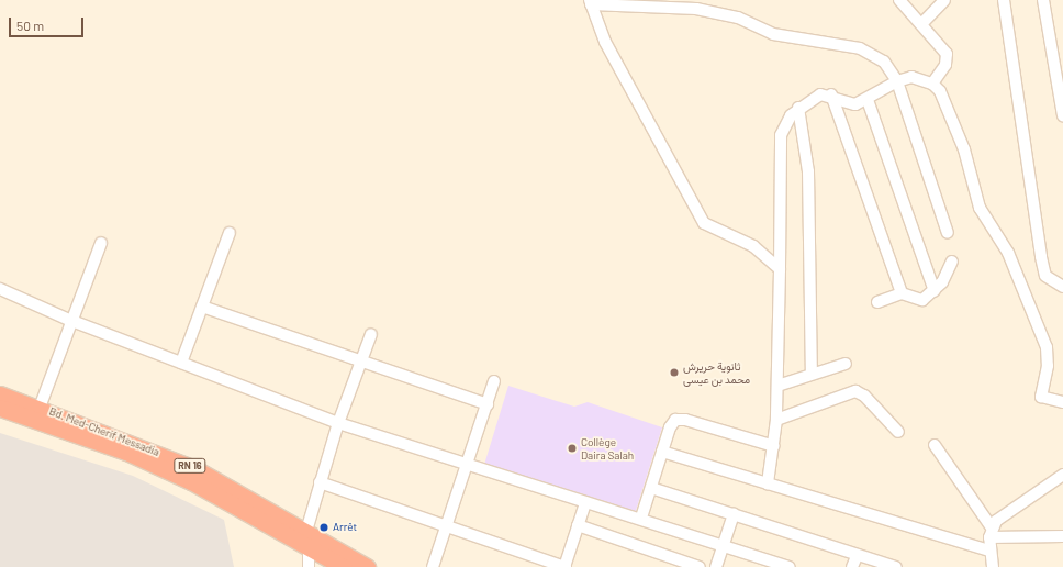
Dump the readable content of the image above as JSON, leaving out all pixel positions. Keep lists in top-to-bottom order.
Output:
{
  "streets": {
    "highway": ["Bd. Med-Cherif Messadia", "RN 16"]
  },
  "places": ["ثانوية حريرش محمد بن عيسى", "Collège Daira Salah", "Arrêt"],
  "scale_bar": "50 m"
}
